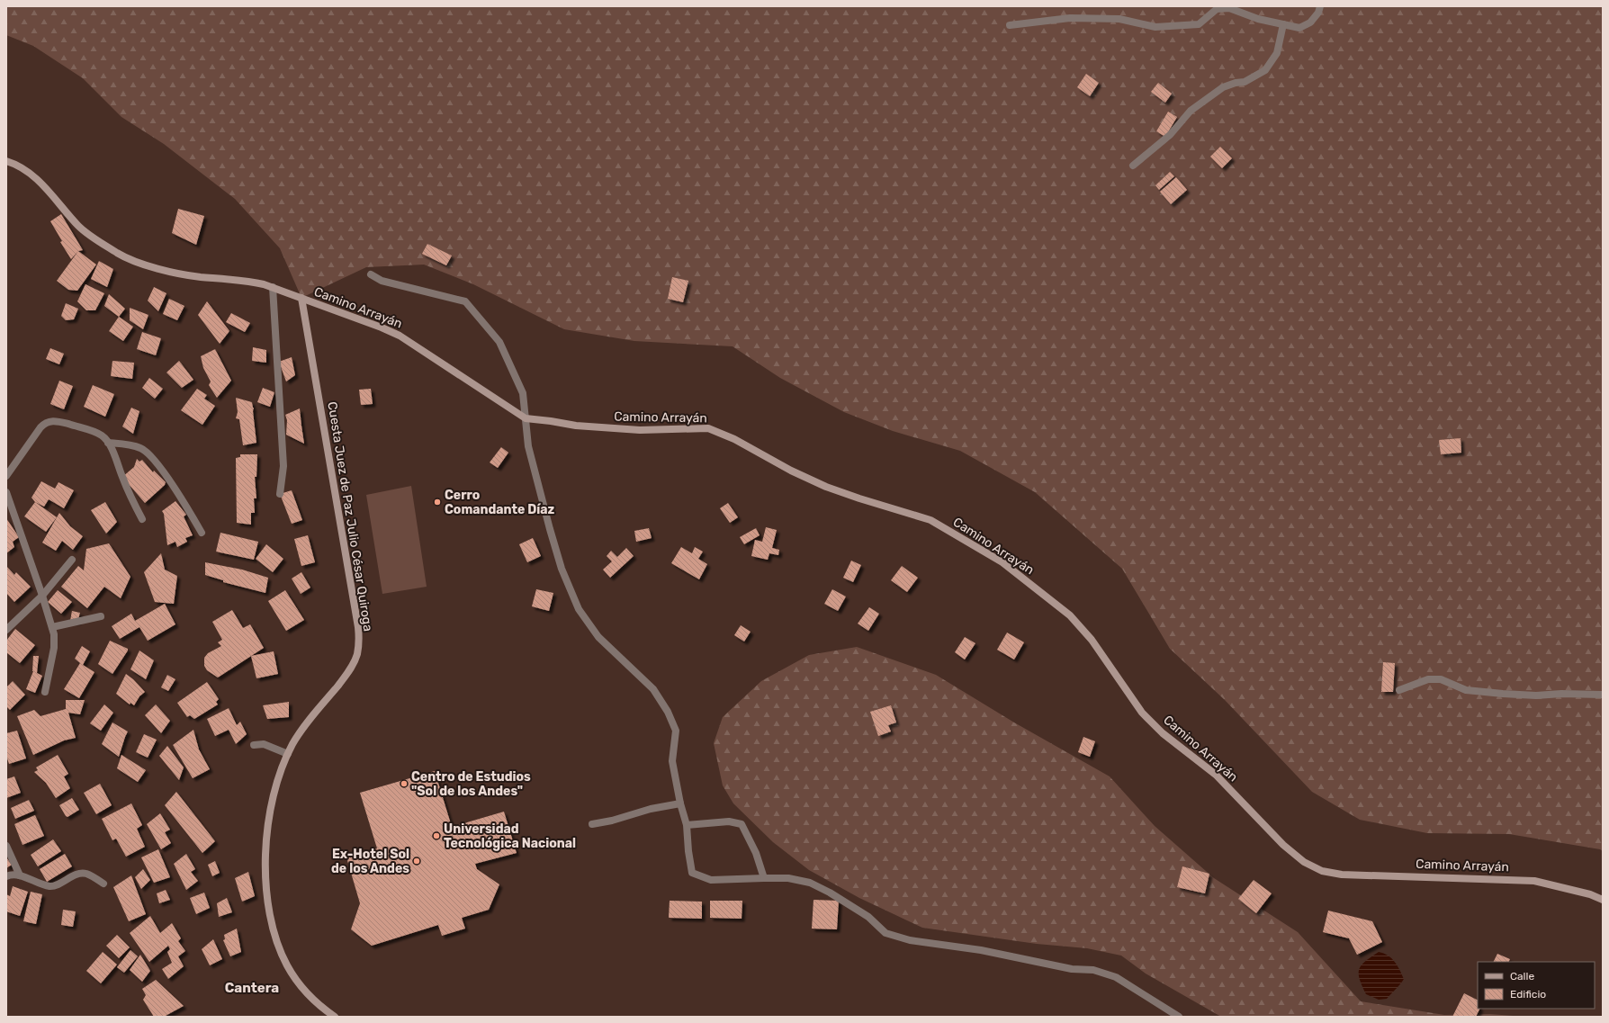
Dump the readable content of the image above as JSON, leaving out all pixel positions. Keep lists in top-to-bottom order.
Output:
{
  "streets": {
    "street": ["Camino Arrayán", "Cuesta Juez de Paz Julio César Quiroga"]
  },
  "crossings": [
    ["Camino Arrayán", "Cuesta Juez de Paz Julio César Quiroga"]
  ],
  "districts": ["Cantera"],
  "places": [
    "Cerro Comandante Díaz",
    "Centro de Estudios \"Sol de los Andes\"",
    "Universidad Tecnológica Nacional",
    "Ex-Hotel Sol de los Andes"
  ],
  "legend": ["Calle", "Edificio"]
}
